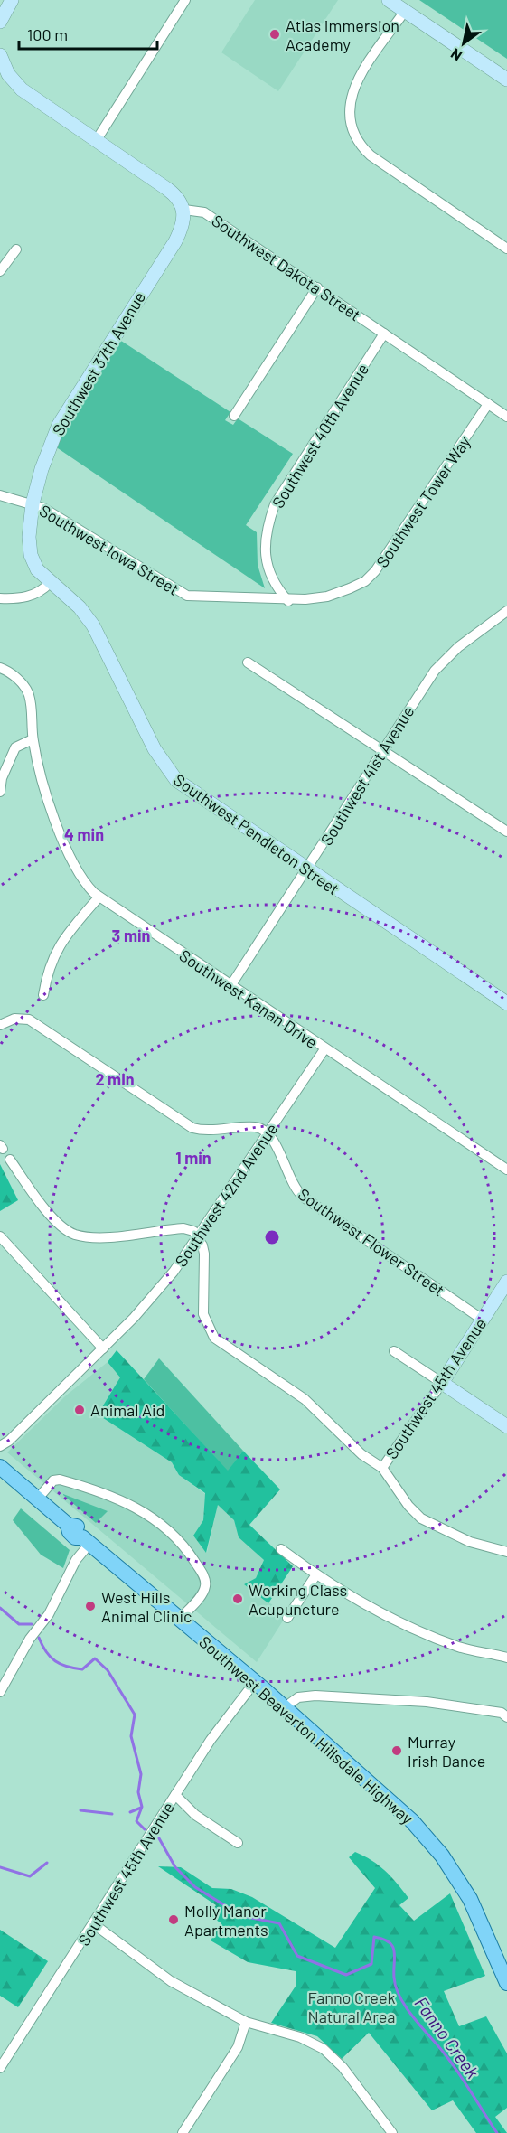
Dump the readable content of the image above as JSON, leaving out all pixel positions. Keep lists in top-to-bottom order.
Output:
{
  "streets": {
    "main road": ["Southwest Beaverton Hillsdale Highway"],
    "street": [
      "Southwest Dakota Street",
      "Southwest 37th Avenue",
      "Southwest 40th Avenue",
      "Southwest Tower Way",
      "Southwest Iowa Street",
      "Southwest 41st Avenue",
      "Southwest Pendleton Street",
      "Southwest Kanan Drive",
      "Southwest 42nd Avenue",
      "Southwest Flower Street",
      "Southwest 45th Avenue"
    ]
  },
  "crossings": [
    ["Southwest Dakota Street", "Southwest 37th Avenue"],
    ["Southwest Dakota Street", "Southwest 40th Avenue"],
    ["Southwest Dakota Street", "Southwest Tower Way"],
    ["Southwest 37th Avenue", "Southwest Iowa Street"],
    ["Southwest 37th Avenue", "Southwest Pendleton Street"],
    ["Southwest 40th Avenue", "Southwest Tower Way"],
    ["Southwest Tower Way", "Southwest Iowa Street"],
    ["Southwest 41st Avenue", "Southwest Pendleton Street"],
    ["Southwest 41st Avenue", "Southwest Kanan Drive"],
    ["Southwest Kanan Drive", "Southwest 42nd Avenue"],
    ["Southwest 42nd Avenue", "Southwest Flower Street"],
    ["Southwest Flower Street", "Southwest 45th Avenue"],
    ["Southwest 45th Avenue", "Southwest Beaverton Hillsdale Highway"]
  ],
  "water": ["Fanno Creek"],
  "parks": ["Fanno Creek Natural Area"],
  "places": [
    "Atlas Immersion Academy",
    "Animal Aid",
    "Working Class Acupuncture",
    "West Hills Animal Clinic",
    "Murray Irish Dance",
    "Molly Manor Apartments"
  ],
  "scale_bar": "100 m",
  "north": "bottom left",
  "rings": [
    "4 min",
    "3 min",
    "2 min",
    "1 min"
  ]
}
